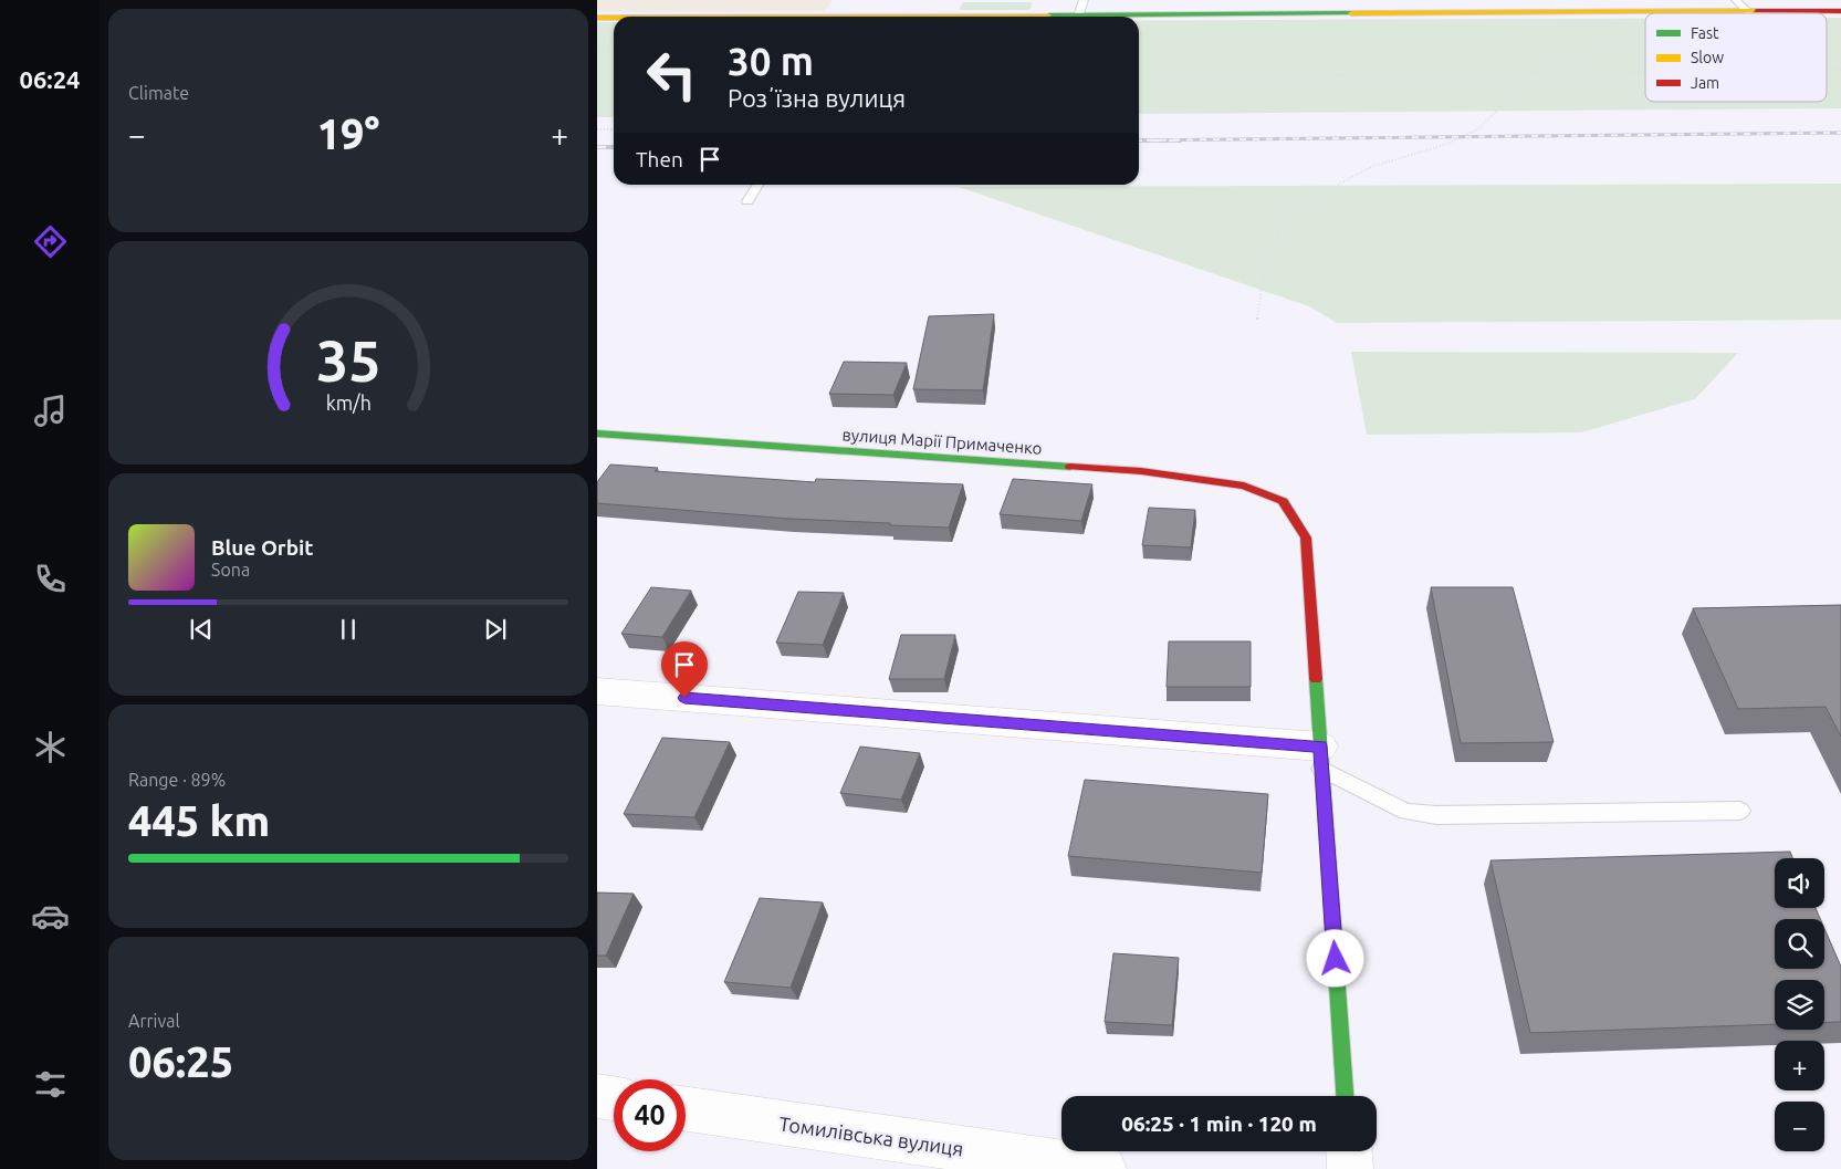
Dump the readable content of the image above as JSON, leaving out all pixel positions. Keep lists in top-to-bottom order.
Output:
{
  "streets": {
    "street": ["вулиця Марії Примаченко", "Томилівська вулиця"]
  },
  "legend": ["Fast", "Slow", "Jam"],
  "page": {
    "tabs": "06:24",
    "tile": [
      "Climate",
      ["Range · 89%", "445 km"],
      ["Arrival", "06:25"]
    ],
    "turn": ["30 m", "Розʼїзна вулиця"],
    "heat": ["−", "19°", "+"],
    "then": "Then",
    "song": ["Blue Orbit", "Sona"],
    "map_buttons": ["+", "−"],
    "limit": "40",
    "trip": "06:25 · 1 min · 120 m",
    "gauge": ["35", "km/h"]
  }
}
